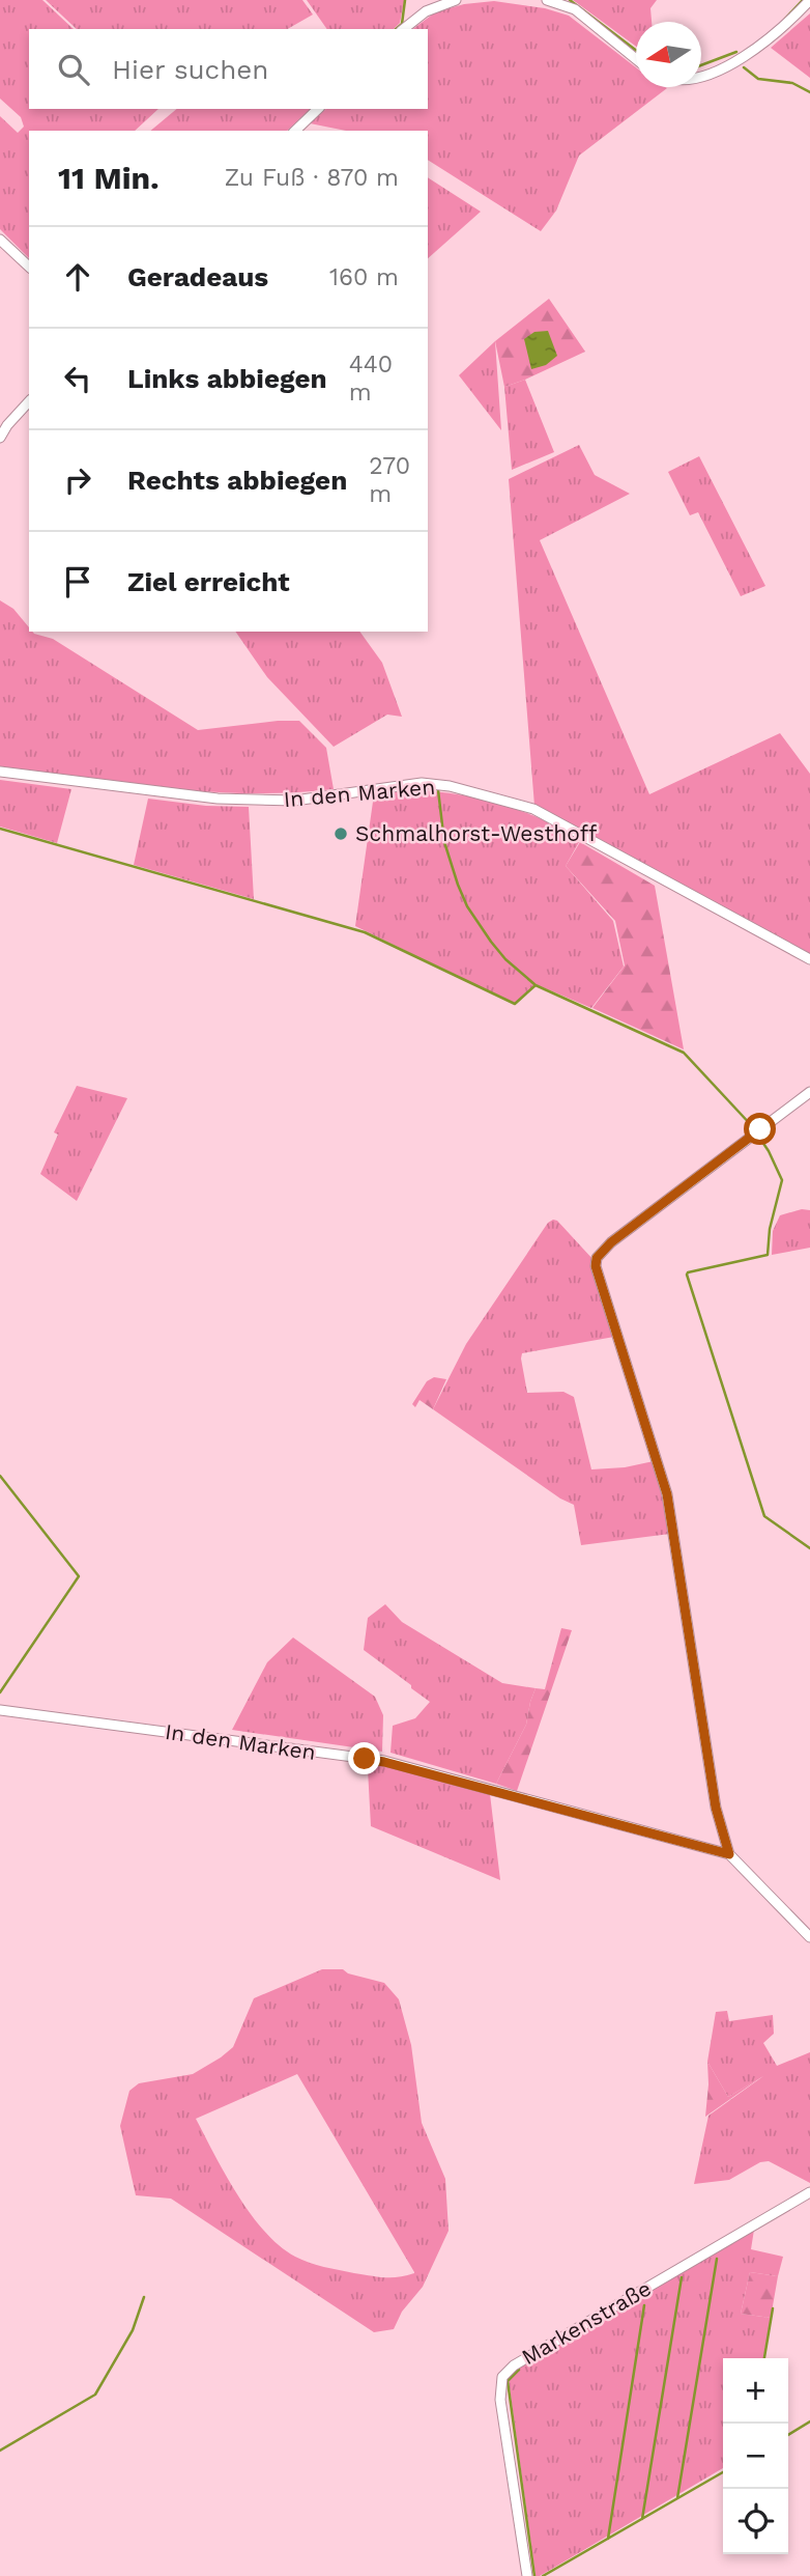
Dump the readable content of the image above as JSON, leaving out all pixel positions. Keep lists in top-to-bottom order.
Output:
{
  "streets": {
    "street": ["In den Marken", "Markenstraße"]
  },
  "places": ["Schmalhorst-Westhoff"],
  "north": "left",
  "page": {
    "search": "Hier suchen",
    "heading": ["11 Min.", "Zu Fuß · 870 m"],
    "list": [
      ["Geradeaus", "160 m"],
      ["Links abbiegen", "440 m"],
      ["Rechts abbiegen", "270 m"],
      "Ziel erreicht"
    ],
    "map_buttons": ["+", "−"]
  }
}
